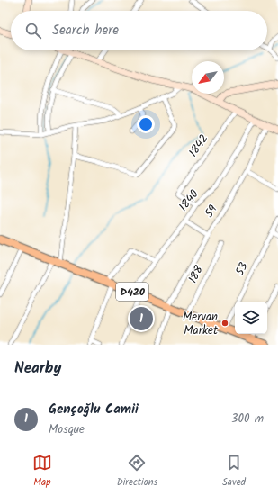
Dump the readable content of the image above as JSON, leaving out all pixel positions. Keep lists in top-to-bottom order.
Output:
{
  "streets": {
    "main road": ["D420"],
    "street": [
      "1842",
      "1840",
      "59",
      "53",
      "188"
    ]
  },
  "crossings": [
    ["1842", "1840"],
    ["1840", "D420"],
    ["59", "D420"],
    ["53", "D420"],
    ["188", "D420"]
  ],
  "places": ["Mervan Market"],
  "north": "bottom left",
  "page": {
    "search": "Search here",
    "pins": "1",
    "heading": "Nearby",
    "list": [
      {
        "mark": "1",
        "name": "Gençoğlu Camii",
        "note": "Mosque",
        "value": "300 m"
      }
    ],
    "nav": ["Map", "Directions", "Saved"]
  }
}
